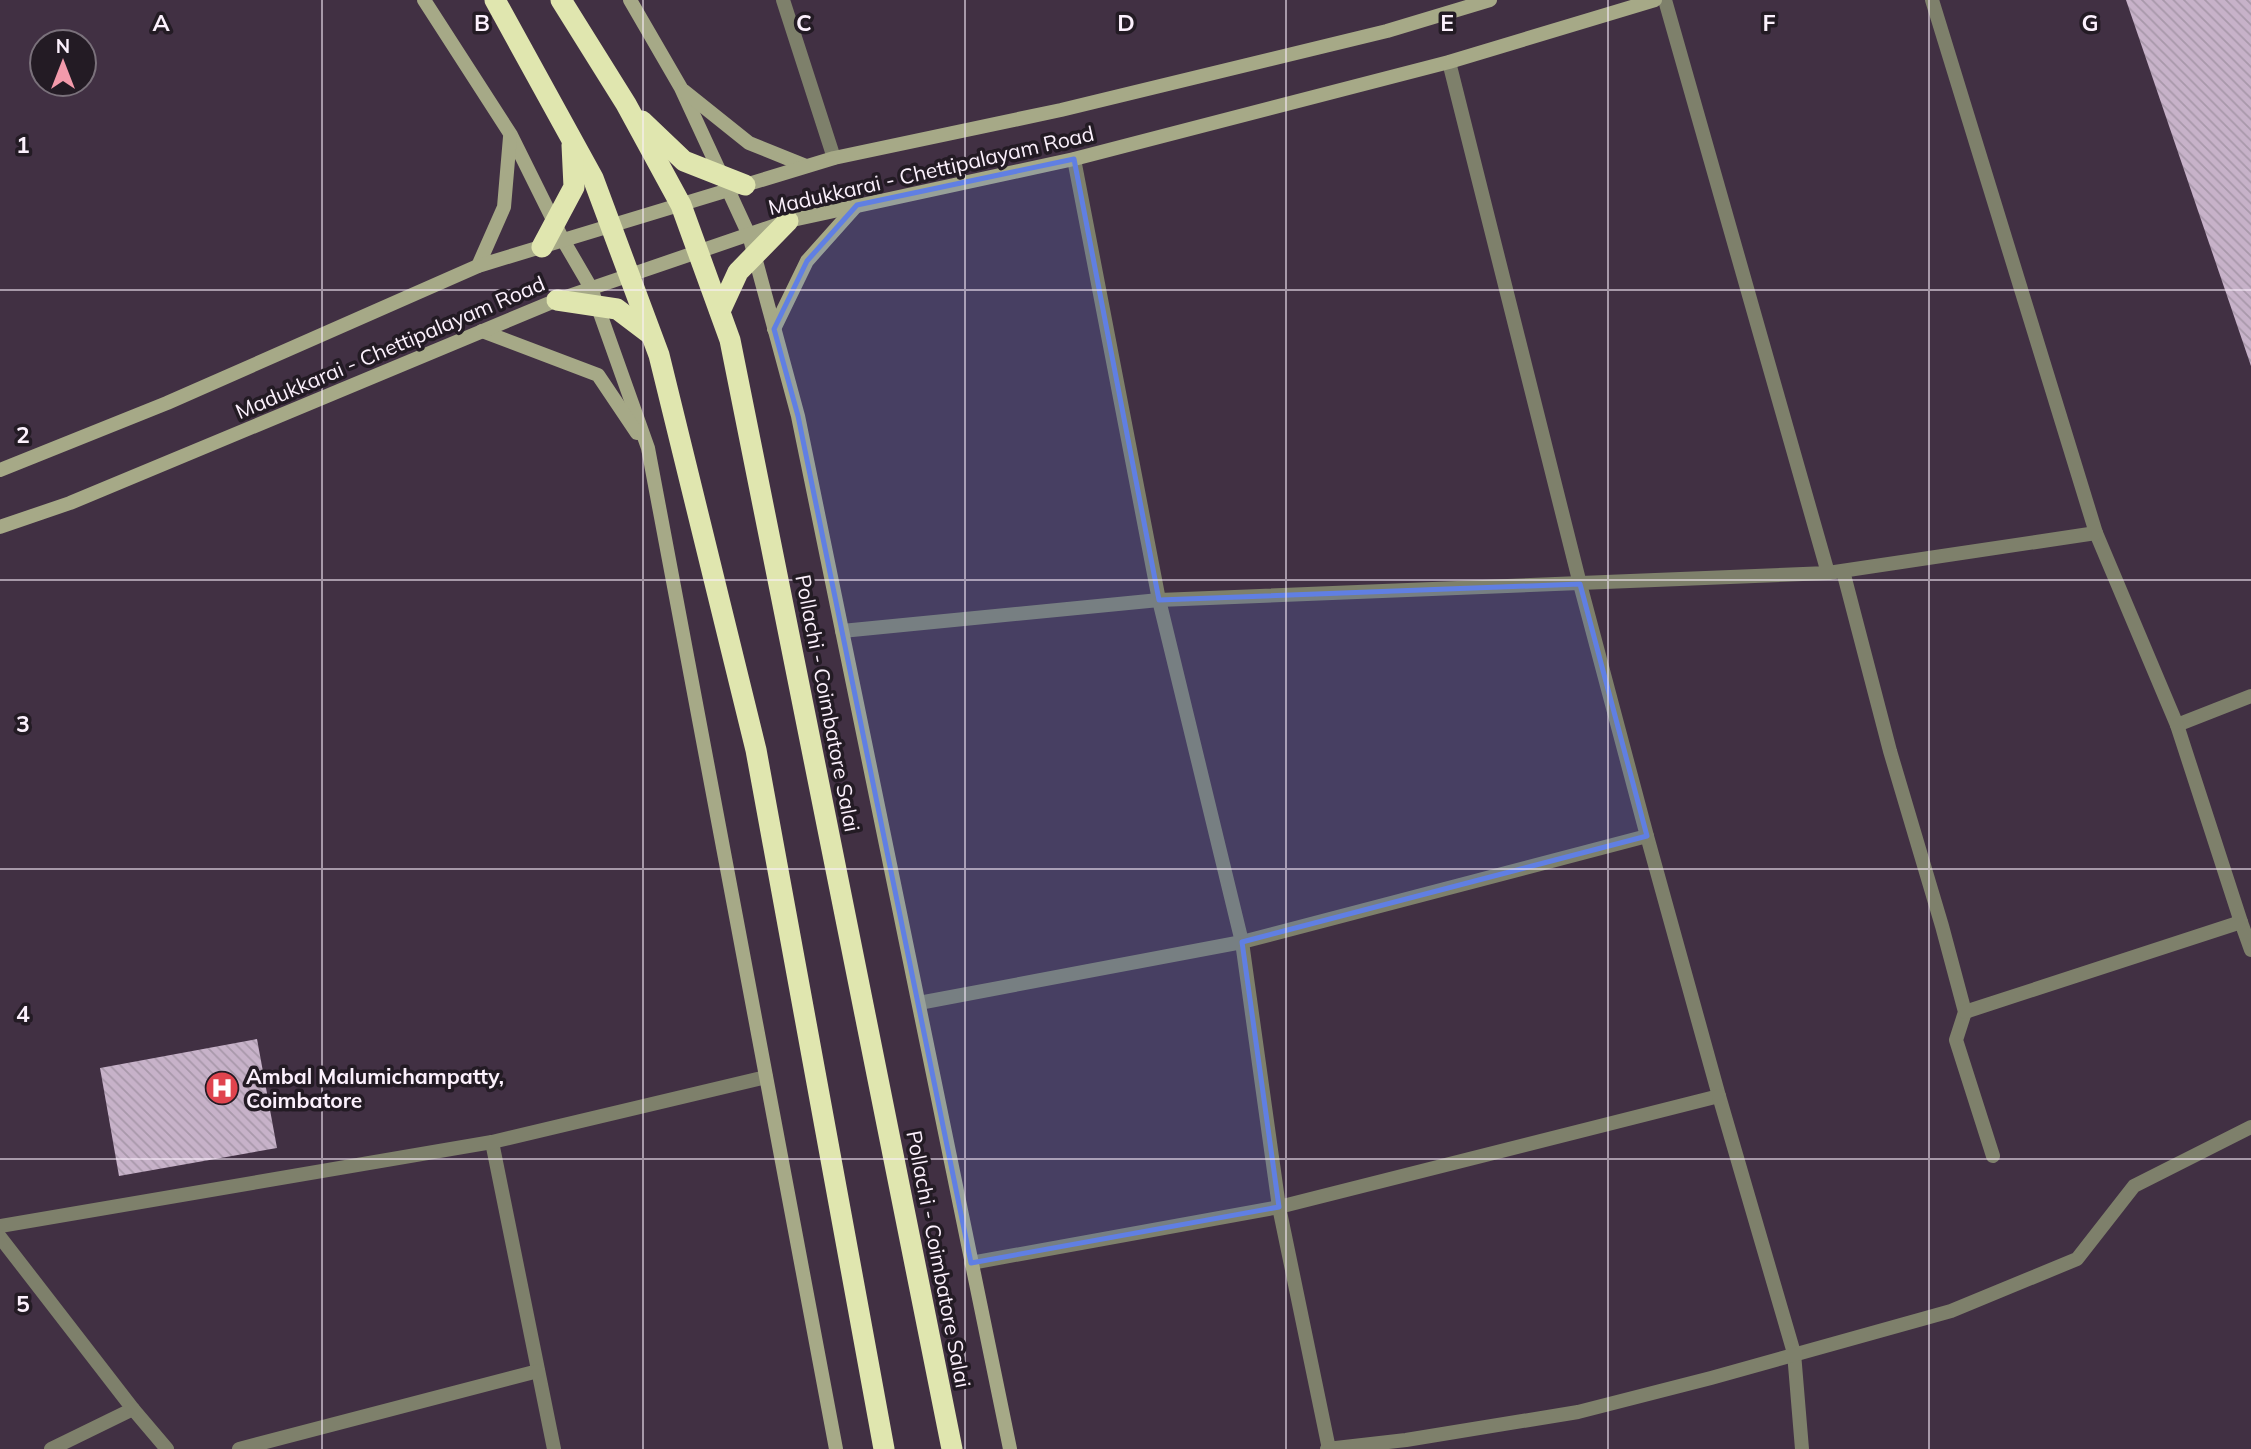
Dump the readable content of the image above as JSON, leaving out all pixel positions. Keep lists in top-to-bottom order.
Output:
{
  "streets": {
    "highway": ["Pollachi - Coimbatore Salai"],
    "main road": ["Madukkarai - Chettipalayam Road"]
  },
  "crossings": [
    ["Madukkarai - Chettipalayam Road", "Pollachi - Coimbatore Salai"]
  ],
  "places": {
    "hospital": ["Ambal Malumichampatty, Coimbatore"]
  },
  "north": "top",
  "grid": {
    "columns": [
      "A",
      "B",
      "C",
      "D",
      "E",
      "F",
      "G"
    ],
    "rows": [
      "1",
      "2",
      "3",
      "4",
      "5"
    ]
  }
}
